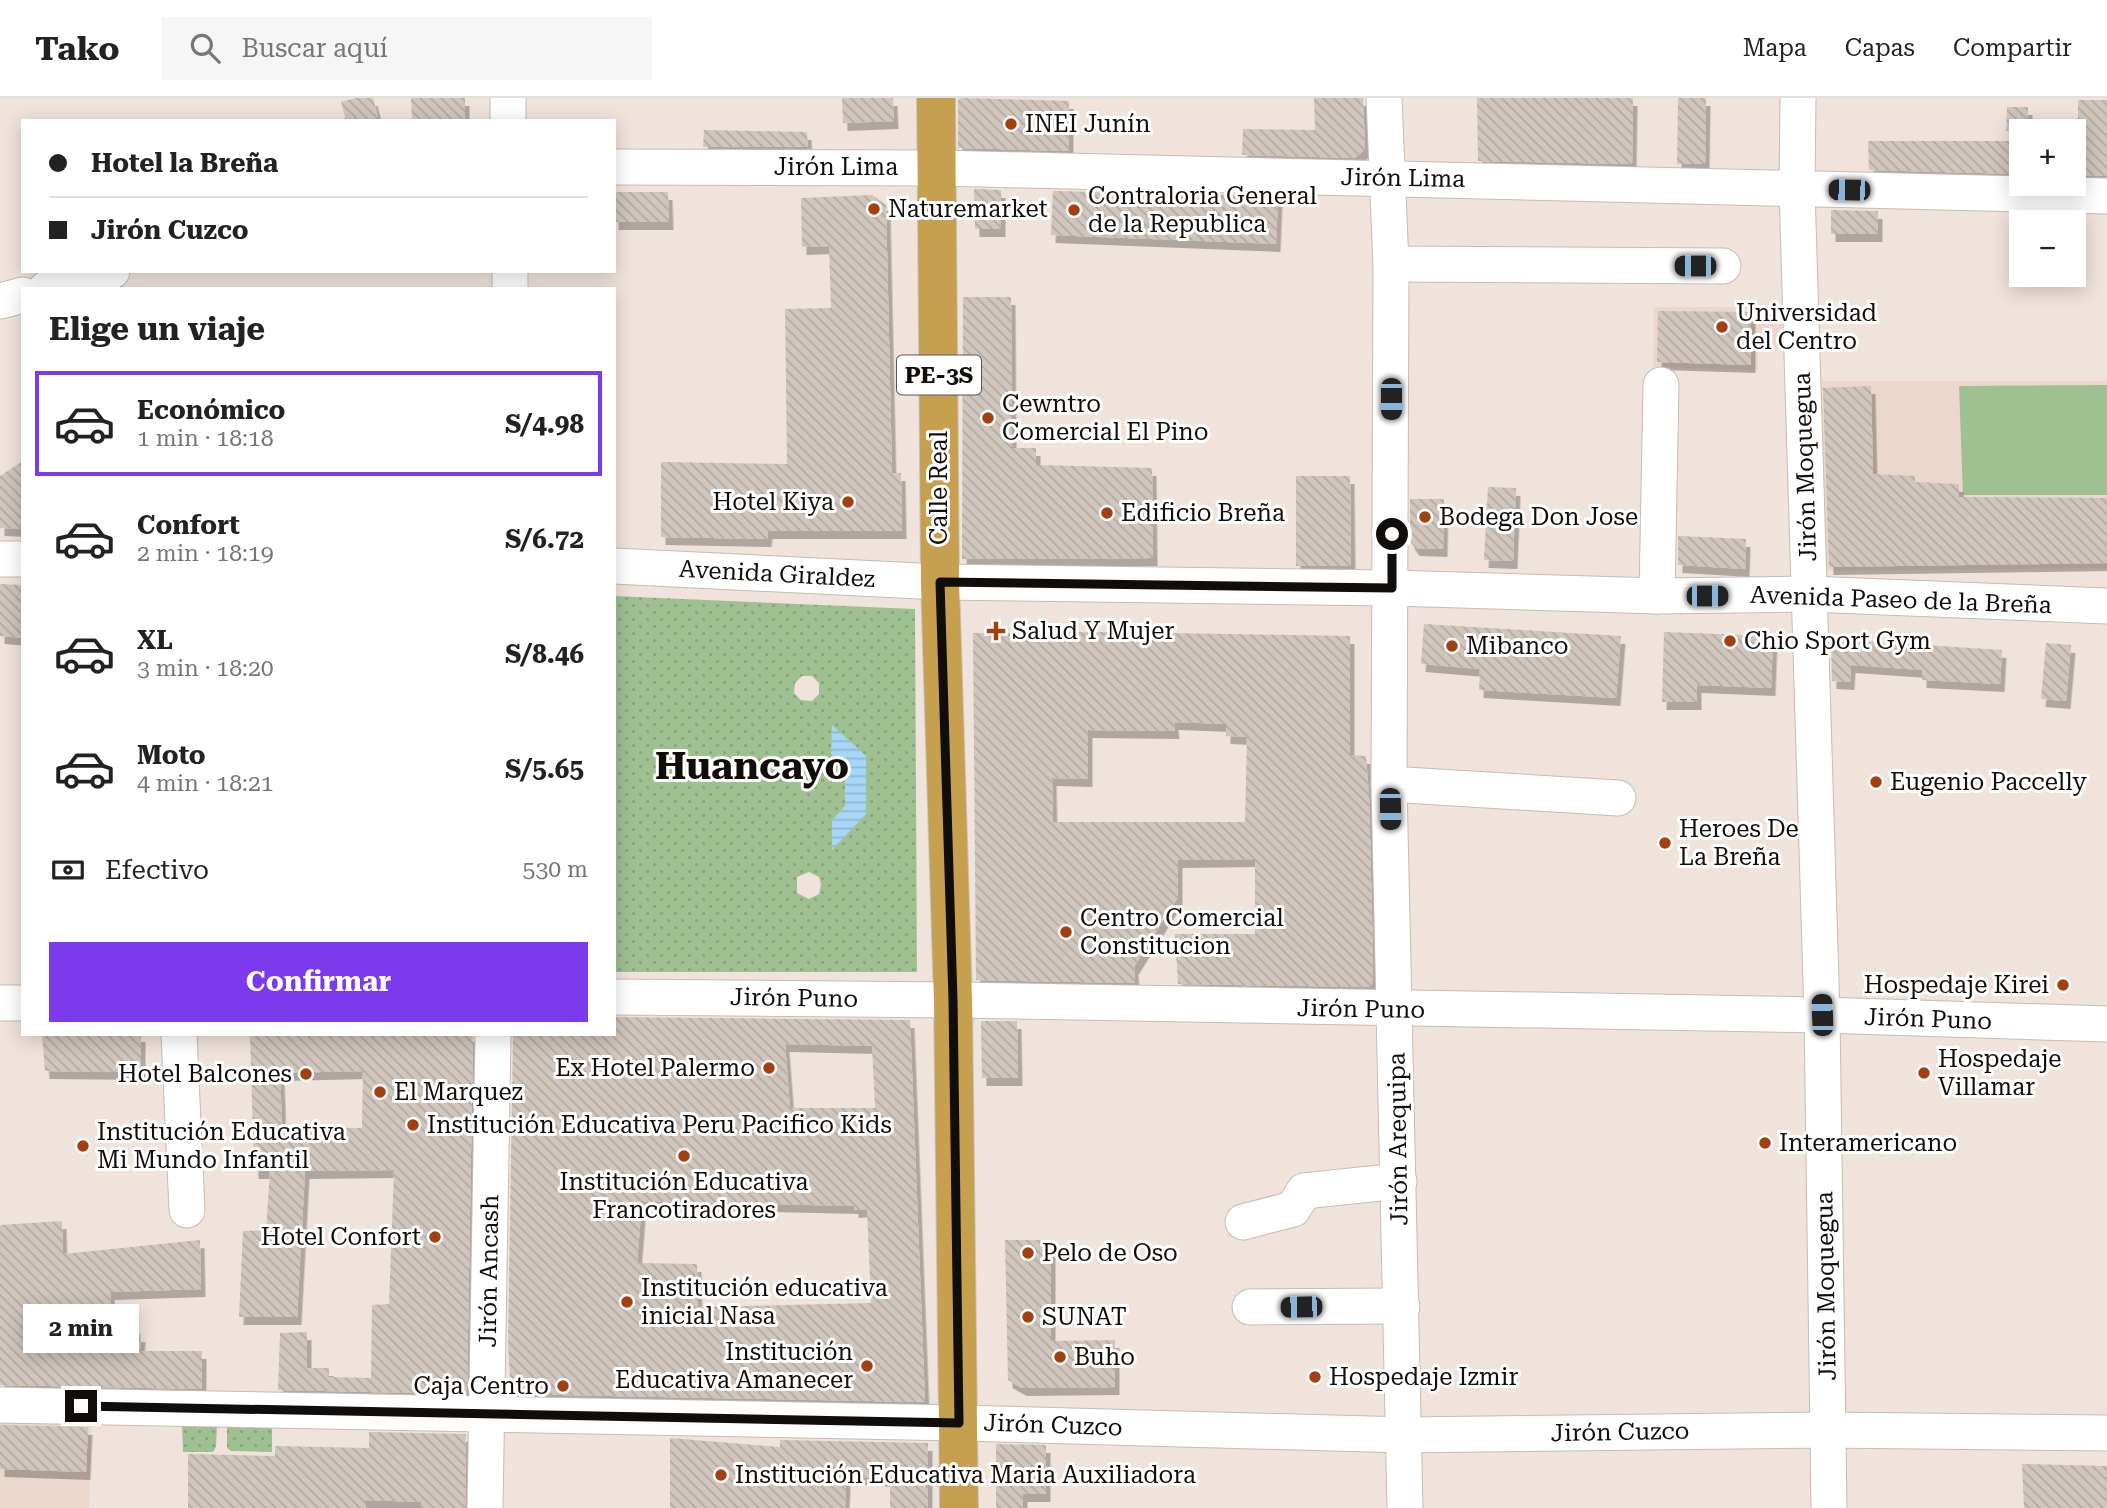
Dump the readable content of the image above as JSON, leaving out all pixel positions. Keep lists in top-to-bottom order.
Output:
{
  "streets": {
    "highway": ["PE-3S", "Calle Real"],
    "street": [
      "Jirón Lima",
      "Jirón Moquegua",
      "Avenida Giraldez",
      "Avenida Paseo de la Breña",
      "Jirón Puno",
      "Jirón Arequipa",
      "Jirón Ancash",
      "Jirón Cuzco"
    ]
  },
  "crossings": [
    ["Jirón Lima", "Jirón Moquegua"],
    ["Jirón Lima", "Calle Real"],
    ["Jirón Lima", "Jirón Arequipa"],
    ["Jirón Moquegua", "Avenida Paseo de la Breña"],
    ["Jirón Moquegua", "Jirón Puno"],
    ["Jirón Moquegua", "Jirón Cuzco"],
    ["Calle Real", "Avenida Giraldez"],
    ["Calle Real", "Avenida Paseo de la Breña"],
    ["Calle Real", "Jirón Puno"],
    ["Calle Real", "Jirón Cuzco"],
    ["Avenida Giraldez", "Avenida Paseo de la Breña"],
    ["Avenida Paseo de la Breña", "Jirón Arequipa"],
    ["Jirón Puno", "Jirón Arequipa"],
    ["Jirón Arequipa", "Jirón Cuzco"],
    ["Jirón Ancash", "Jirón Cuzco"]
  ],
  "districts": ["Huancayo"],
  "places": {
    "other": [
      "INEI Junín",
      "Naturemarket",
      "Contraloria General de la Republica",
      "Universidad del Centro",
      "Cewntro Comercial El Pino",
      "Hotel Kiya",
      "Edificio Breña",
      "Bodega Don Jose",
      "Chio Sport Gym",
      "Mibanco",
      "Eugenio Paccelly",
      "Heroes De La Breña",
      "Centro Comercial Constitucion",
      "Hospedaje Kirei",
      "Ex Hotel Palermo",
      "Hospedaje Villamar",
      "Hotel Balcones",
      "El Marquez",
      "Institución Educativa Peru Pacifico Kids",
      "Interamericano",
      "Institución Educativa Mi Mundo Infantil",
      "Institución Educativa Francotiradores",
      "Hotel Confort",
      "Pelo de Oso",
      "Institución educativa inicial Nasa",
      "SUNAT",
      "Buho",
      "Institución Educativa Amanecer",
      "Hospedaje Izmir",
      "Caja Centro",
      "Institución Educativa Maria Auxiliadora"
    ],
    "health": ["Salud Y Mujer"]
  },
  "page": {
    "header": "Tako",
    "search": "Buscar aquí",
    "nav": ["Mapa", "Capas", "Compartir"],
    "map_buttons": ["+", "−"],
    "banner": ["Hotel la Breña", "Jirón Cuzco"],
    "heading": "Elige un viaje",
    "list": [
      {
        "name": "Económico",
        "note": "1 min · 18:18",
        "value": "S/4.98"
      },
      {
        "name": "Confort",
        "note": "2 min · 18:19",
        "value": "S/6.72"
      },
      {
        "name": "XL",
        "note": "3 min · 18:20",
        "value": "S/8.46"
      },
      {
        "name": "Moto",
        "note": "4 min · 18:21",
        "value": "S/5.65"
      }
    ],
    "pay": ["Efectivo", "530 m"],
    "buttons": "Confirmar",
    "bubble": "2 min"
  }
}
